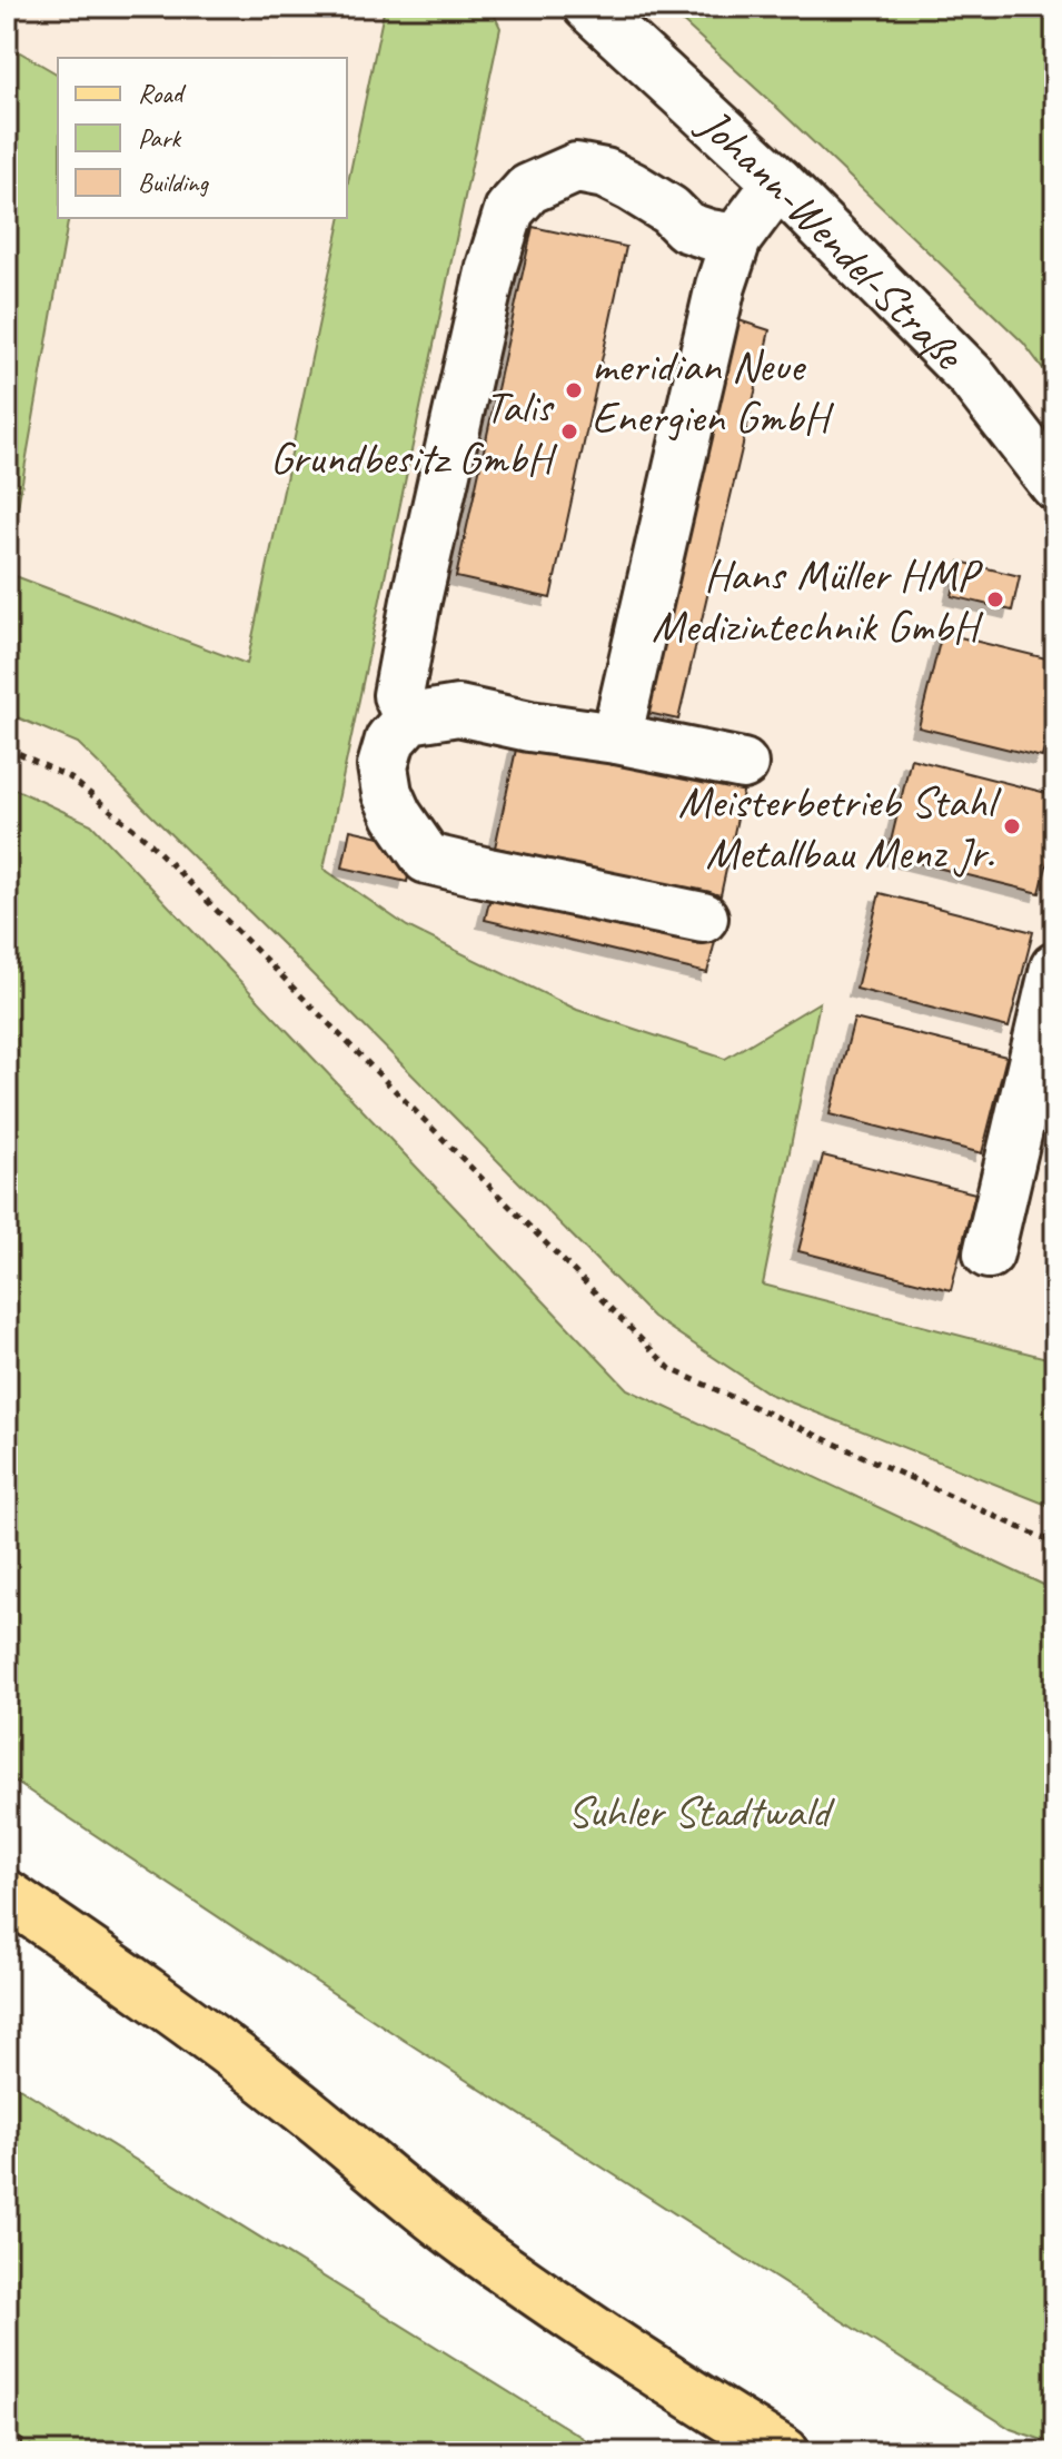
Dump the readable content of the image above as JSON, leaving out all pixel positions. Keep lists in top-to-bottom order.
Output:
{
  "streets": {
    "lane": ["Johann-Wendel-Straße"]
  },
  "parks": ["Suhler Stadtwald"],
  "places": [
    "meridian Neue Energien GmbH",
    "Talis Grundbesitz GmbH",
    "Hans Müller HMP Medizintechnik GmbH",
    "Meisterbetrieb Stahl Metallbau Menz Jr."
  ],
  "legend": ["Road", "Park", "Building"]
}
